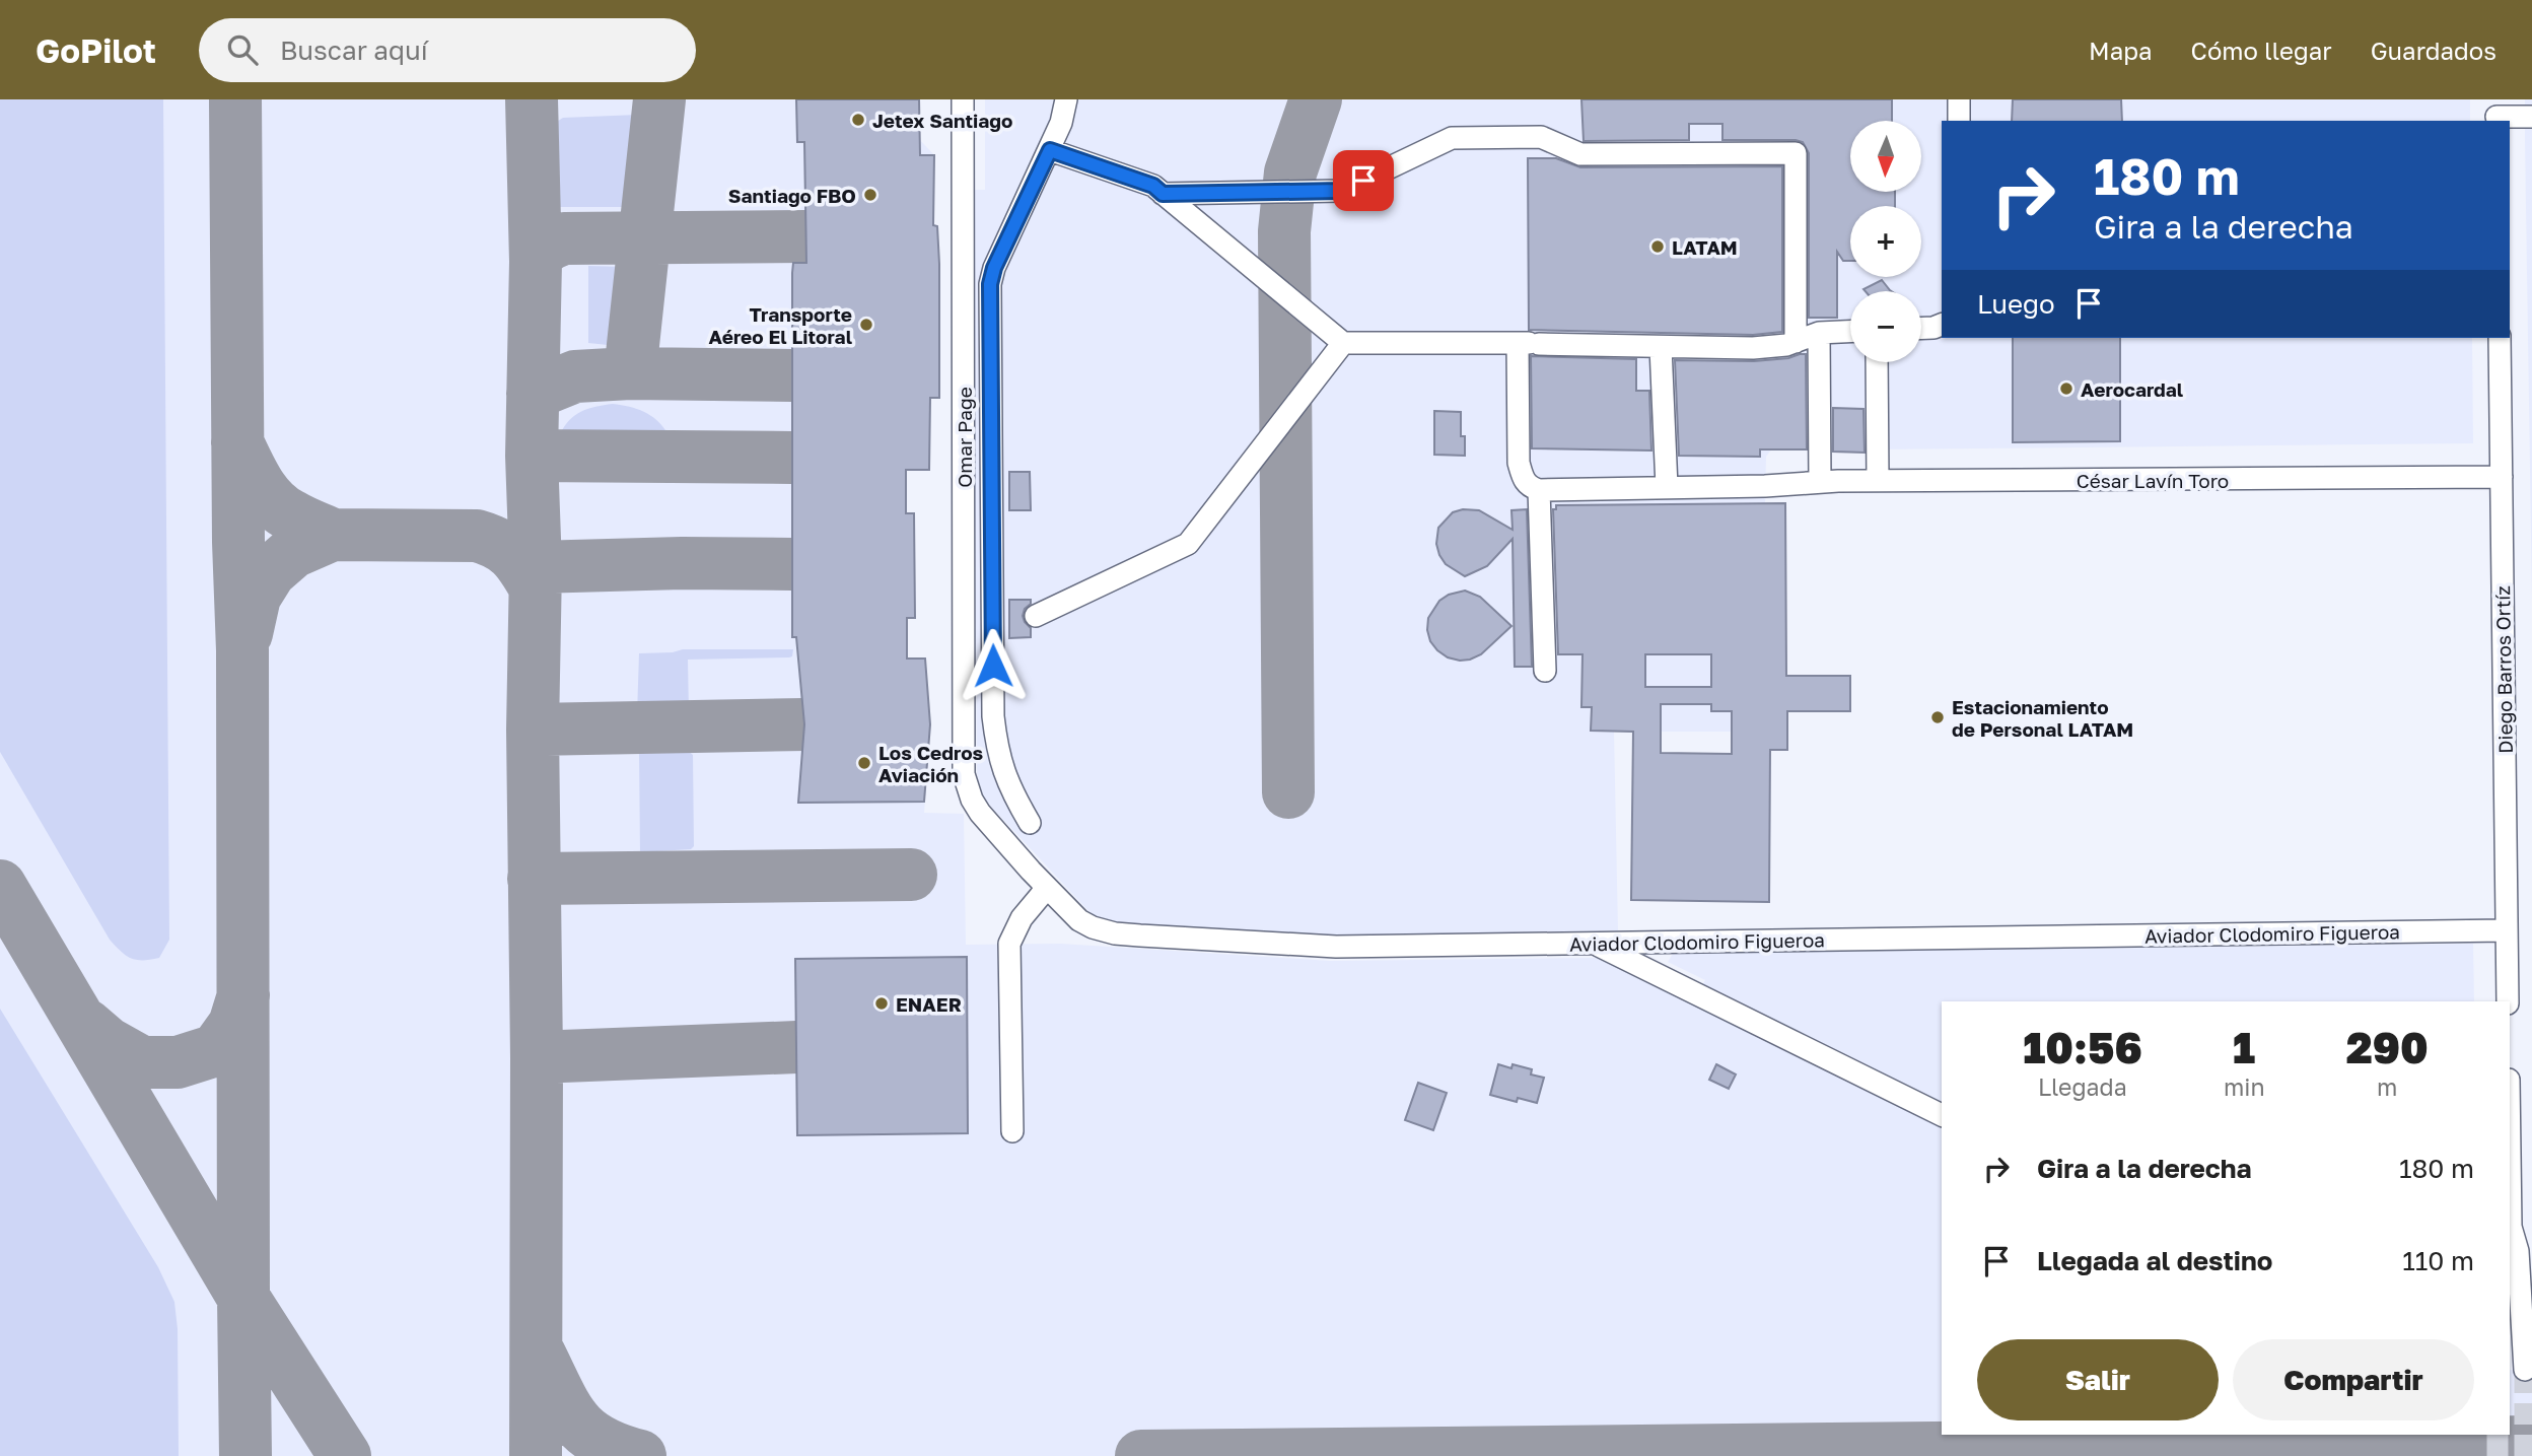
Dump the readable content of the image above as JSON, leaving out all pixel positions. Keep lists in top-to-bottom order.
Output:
{
  "streets": {
    "street": [
      "Omar Page",
      "César Lavín Toro",
      "Diego Barros Ortíz",
      "Aviador Clodomiro Figueroa"
    ]
  },
  "crossings": [
    ["Omar Page", "Aviador Clodomiro Figueroa"],
    ["César Lavín Toro", "Diego Barros Ortíz"],
    ["Diego Barros Ortíz", "Aviador Clodomiro Figueroa"]
  ],
  "places": [
    "Jetex Santiago",
    "Santiago FBO",
    "LATAM",
    "Transporte Aéreo El Litoral",
    "Aerocardal",
    "Estacionamiento de Personal LATAM",
    "Los Cedros Aviación",
    "ENAER"
  ],
  "north": "bottom",
  "page": {
    "header": "GoPilot",
    "search": "Buscar aquí",
    "nav": ["Mapa", "Cómo llegar", "Guardados"],
    "map_buttons": ["+", "−"],
    "turn": ["180 m", "Gira a la derecha"],
    "then": "Luego",
    "eta": [
      "10:56",
      "Llegada",
      "1",
      "min",
      "290",
      "m"
    ],
    "list": [
      {
        "name": "Gira a la derecha",
        "value": "180 m"
      },
      {
        "name": "Llegada al destino",
        "value": "110 m"
      }
    ],
    "buttons": ["Salir", "Compartir"]
  }
}
